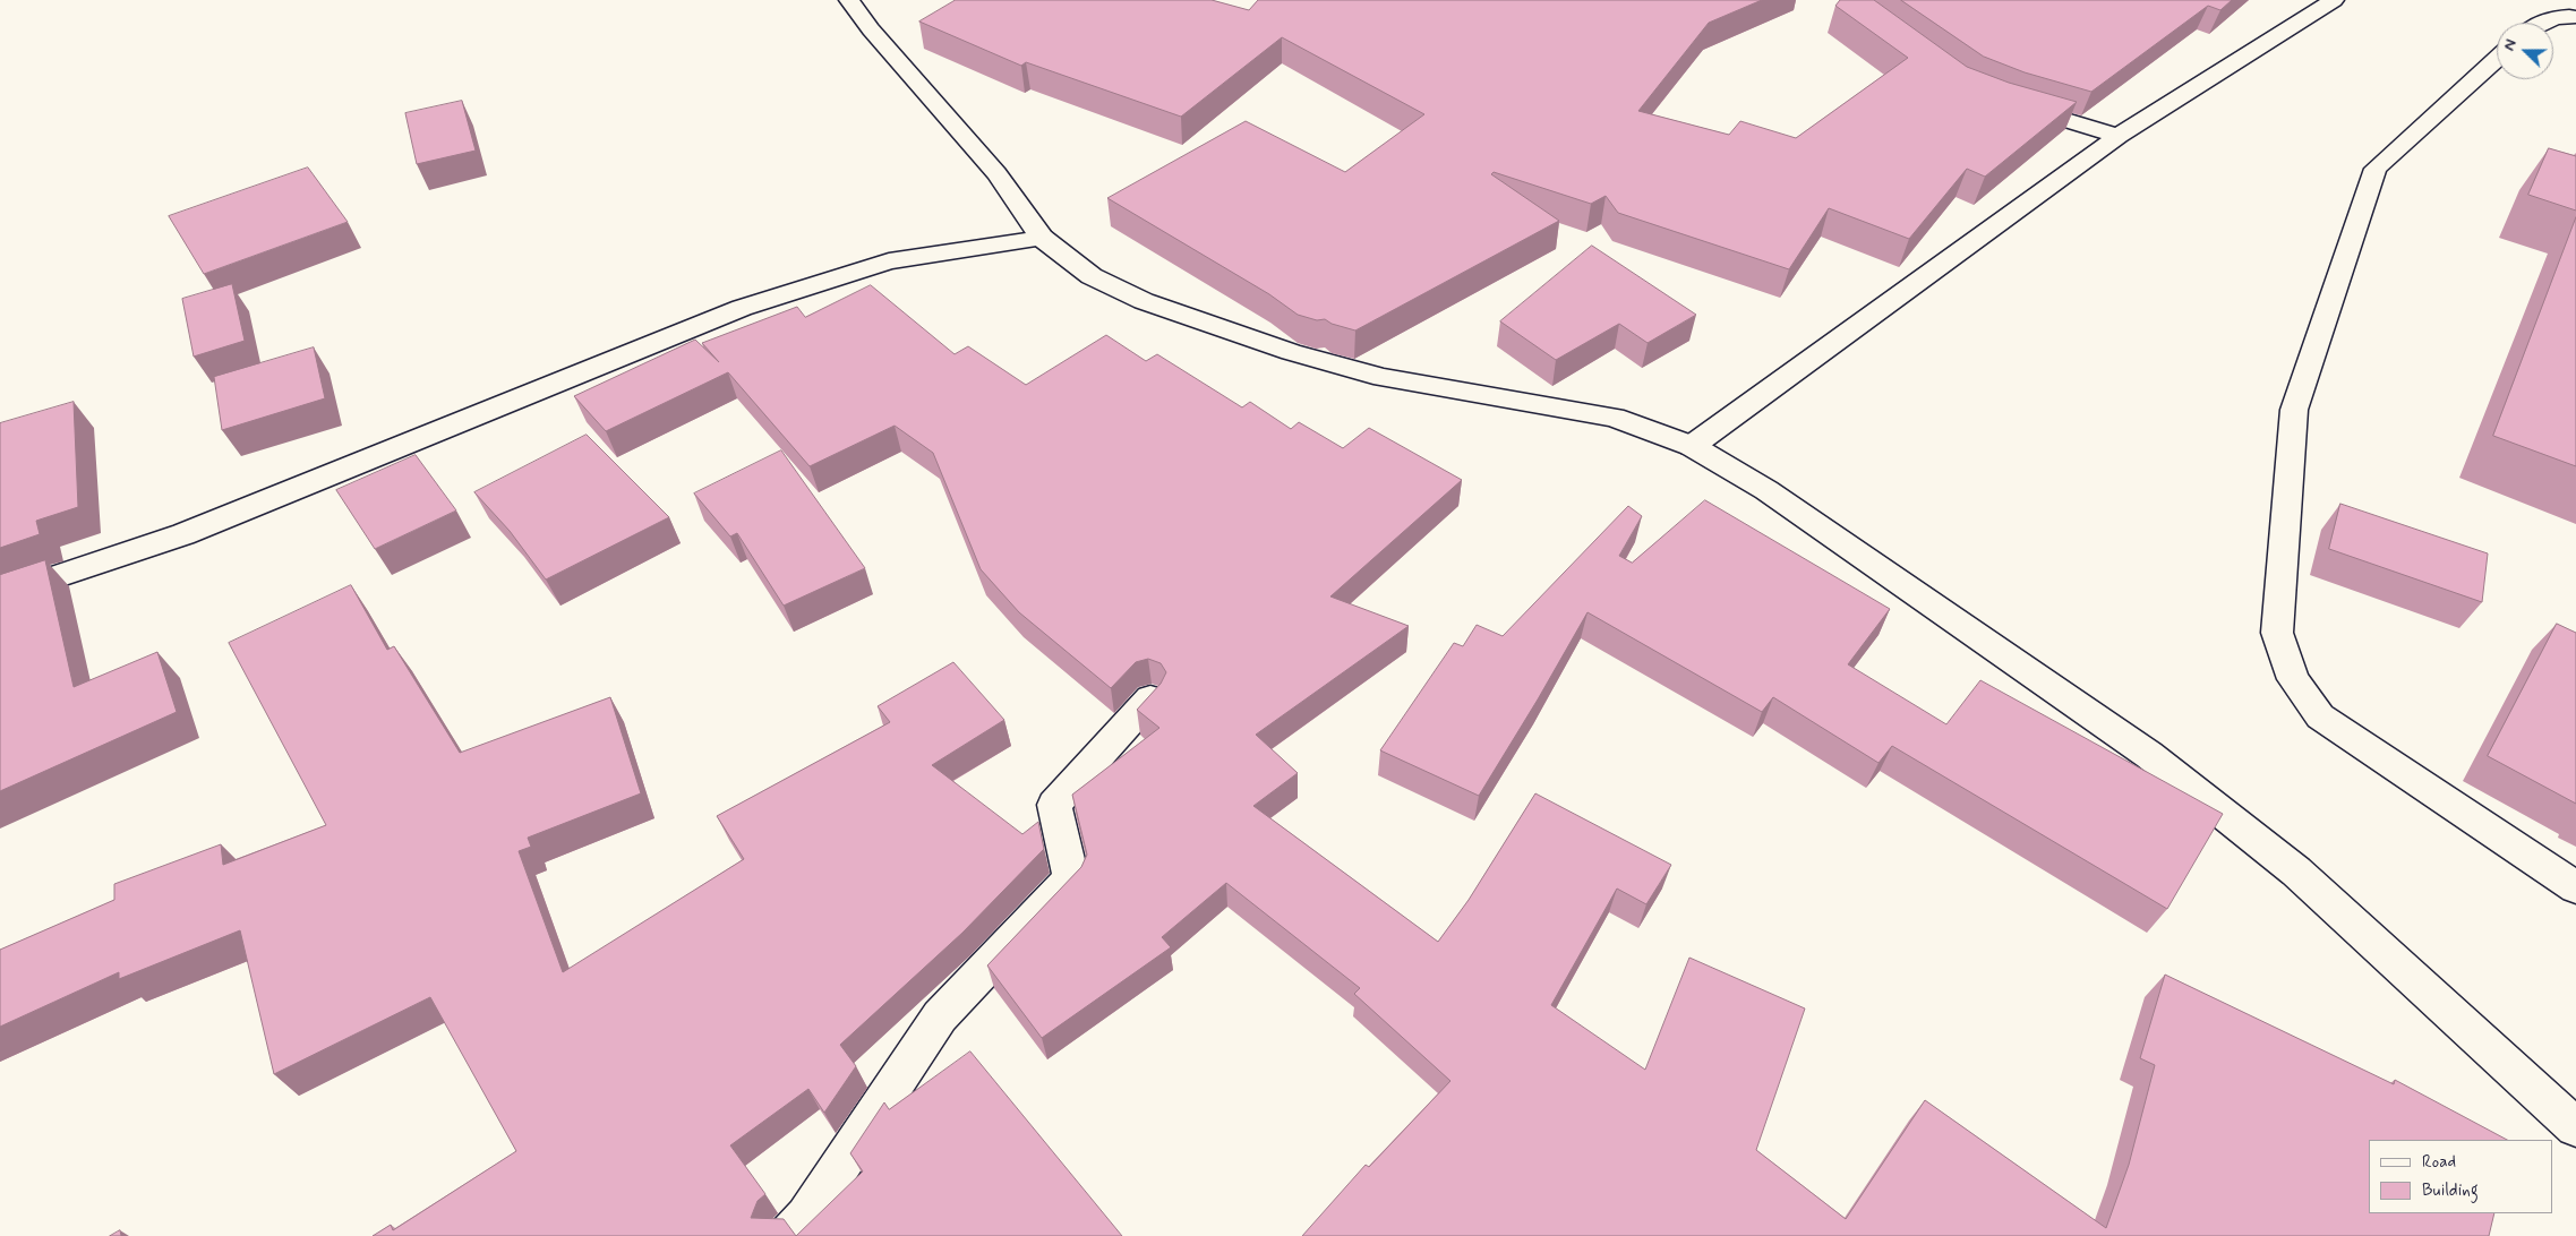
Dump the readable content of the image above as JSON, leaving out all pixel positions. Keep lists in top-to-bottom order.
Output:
{
  "legend": ["Road", "Building"],
  "north": "left"
}
